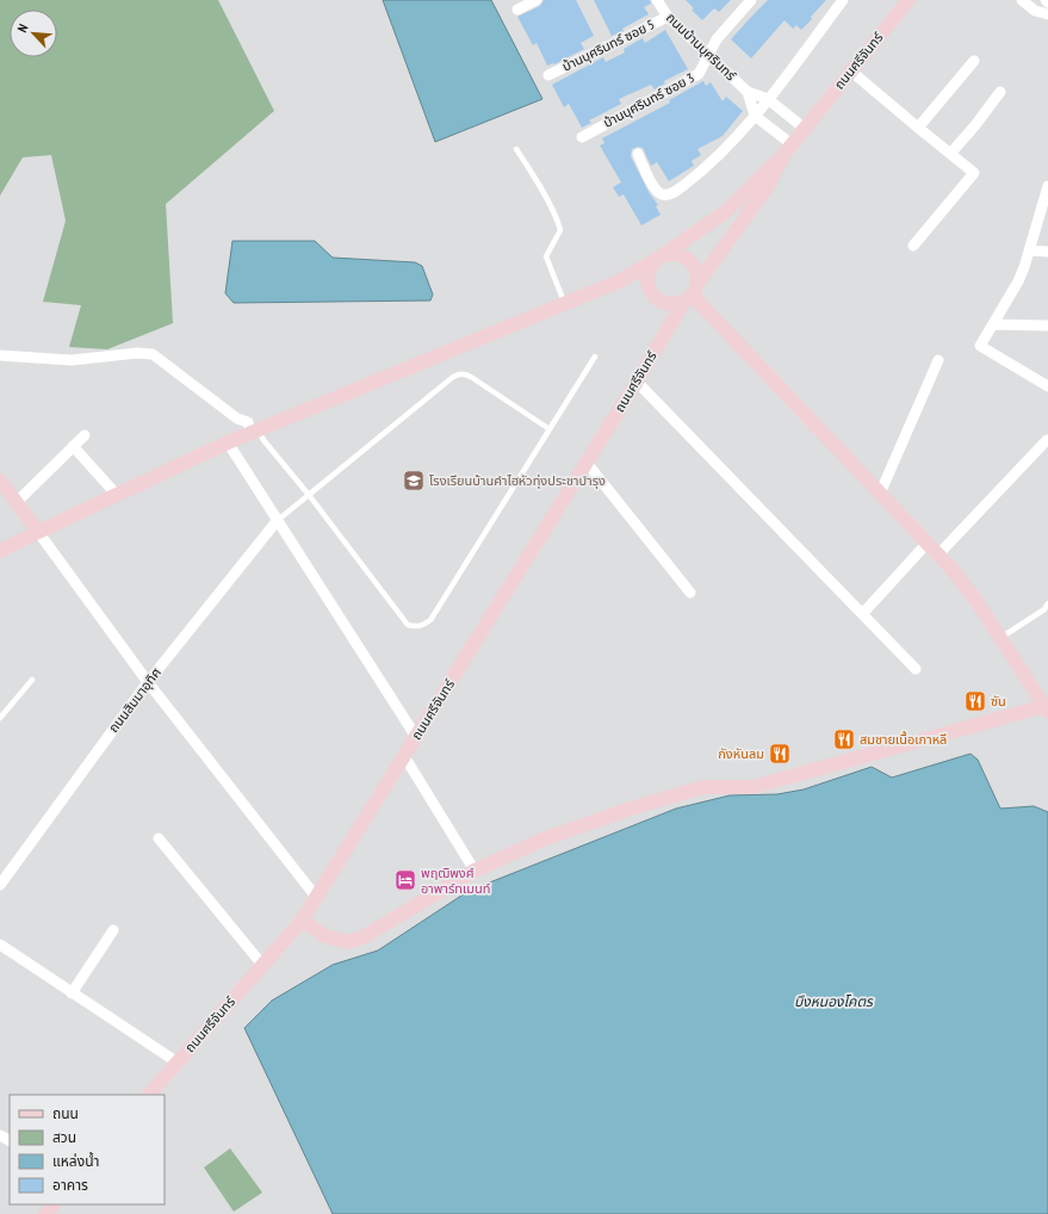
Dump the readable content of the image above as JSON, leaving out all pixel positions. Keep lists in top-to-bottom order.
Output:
{
  "streets": {
    "street": [
      "บ้านบุศรินทร์ ซอย 5",
      "ถนนบ้านบุศรินทร์",
      "ถนนศรีจันทร์",
      "บ้านบุศรินทร์ ซอย 3",
      "ถนนสิมมาอุทิศ"
    ]
  },
  "crossings": [
    ["บ้านบุศรินทร์ ซอย 5", "ถนนบ้านบุศรินทร์"],
    ["ถนนบ้านบุศรินทร์", "บ้านบุศรินทร์ ซอย 3"]
  ],
  "water": ["บึงหนองโคตร"],
  "places": {
    "school or university": ["โรงเรียนบ้านคำไฮหัวทุ่งประชาบำรุง"],
    "restaurant": ["ซัน", "สมชายเนื้อเกาหลี", "กังหันลม"],
    "hotel": ["พฤฒิพงศ์ อาพาร์ทเมนท์"]
  },
  "legend": [
    "ถนน",
    "สวน",
    "แหล่งน้ำ",
    "อาคาร"
  ],
  "north": "top left"
}
